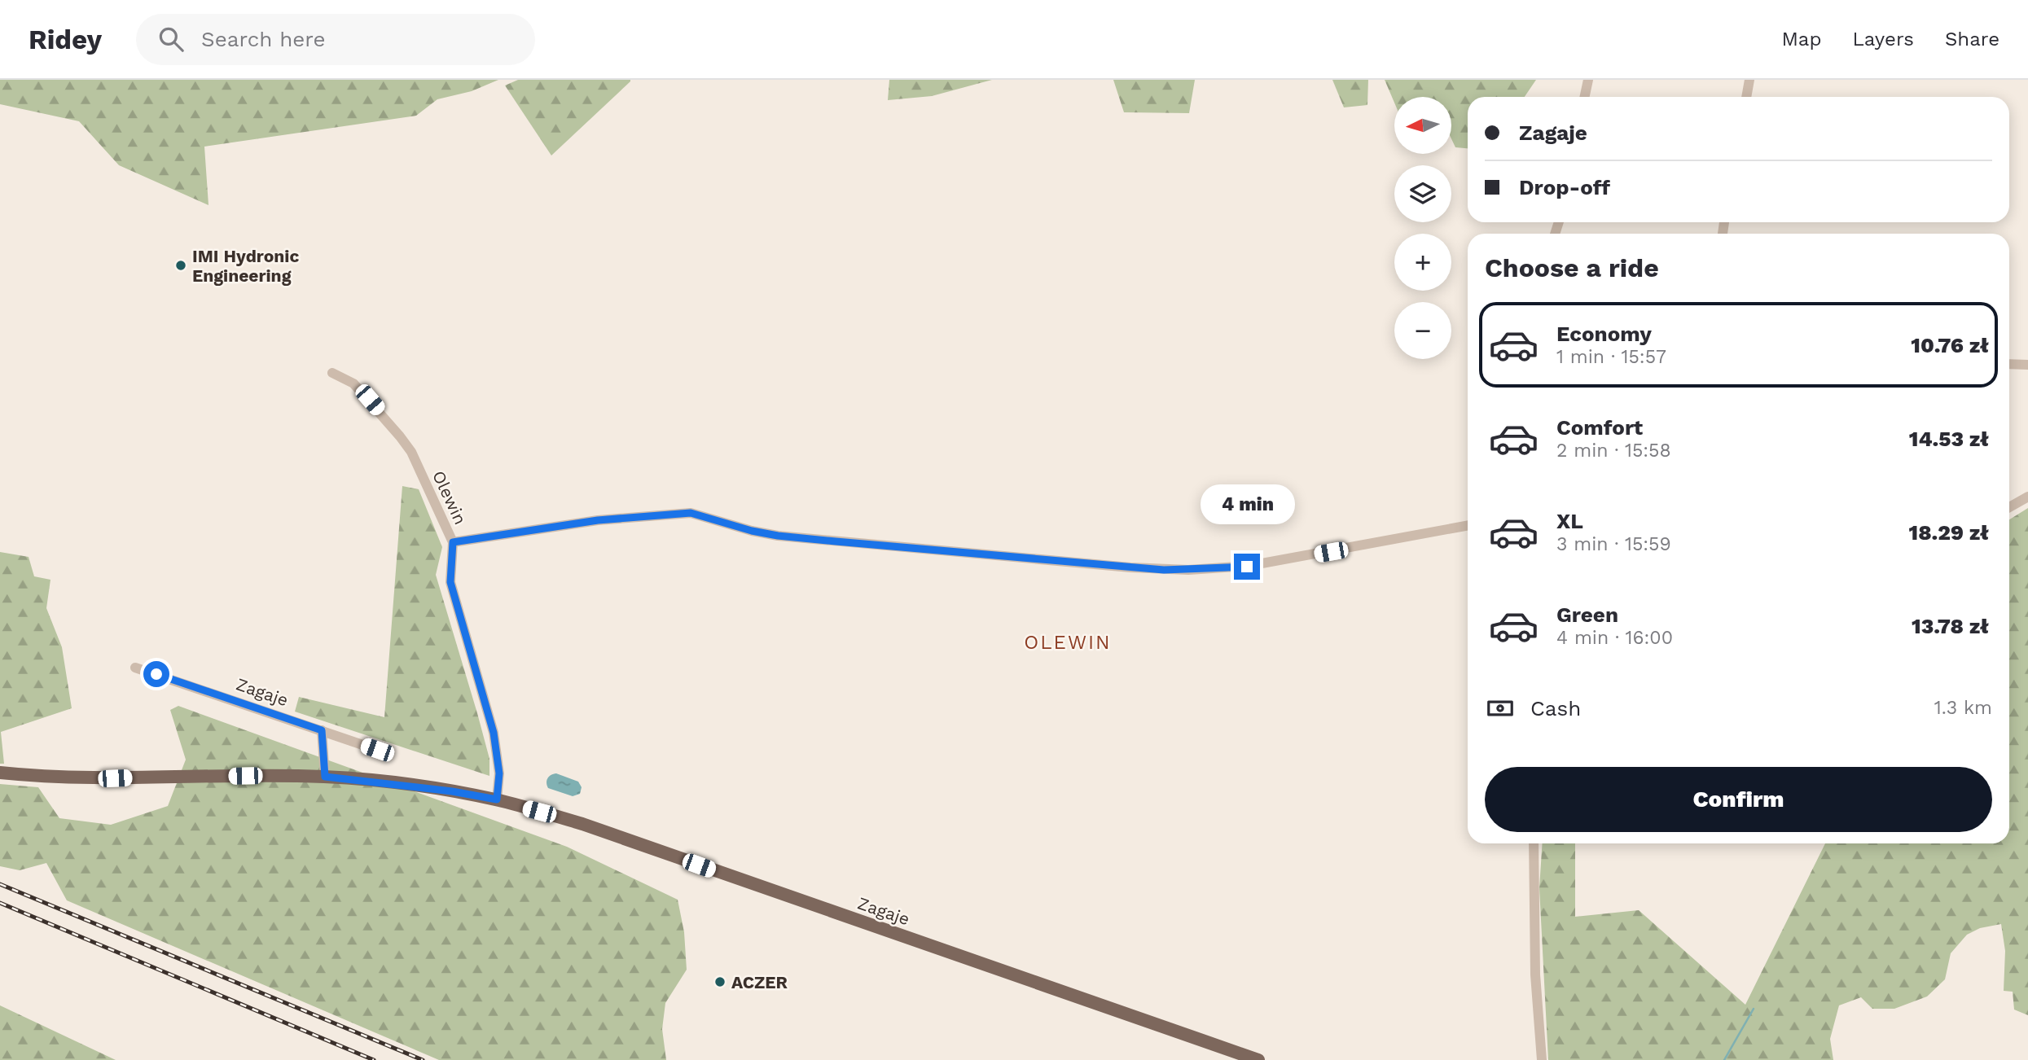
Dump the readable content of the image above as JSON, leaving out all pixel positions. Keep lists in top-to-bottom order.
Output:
{
  "streets": {
    "main road": ["Zagaje"],
    "street": ["Olewin"]
  },
  "crossings": [
    ["Olewin", "Zagaje"]
  ],
  "districts": ["OLEWIN"],
  "places": ["IMI Hydronic Engineering", "ACZER"],
  "north": "left",
  "page": {
    "header": "Ridey",
    "search": "Search here",
    "nav": ["Map", "Layers", "Share"],
    "map_buttons": ["+", "−"],
    "banner": ["Zagaje", "Drop-off"],
    "heading": "Choose a ride",
    "list": [
      {
        "name": "Economy",
        "note": "1 min · 15:57",
        "value": "10.76 zł"
      },
      {
        "name": "Comfort",
        "note": "2 min · 15:58",
        "value": "14.53 zł"
      },
      {
        "name": "XL",
        "note": "3 min · 15:59",
        "value": "18.29 zł"
      },
      {
        "name": "Green",
        "note": "4 min · 16:00",
        "value": "13.78 zł"
      }
    ],
    "bubble": "4 min",
    "pay": ["Cash", "1.3 km"],
    "buttons": "Confirm"
  }
}
